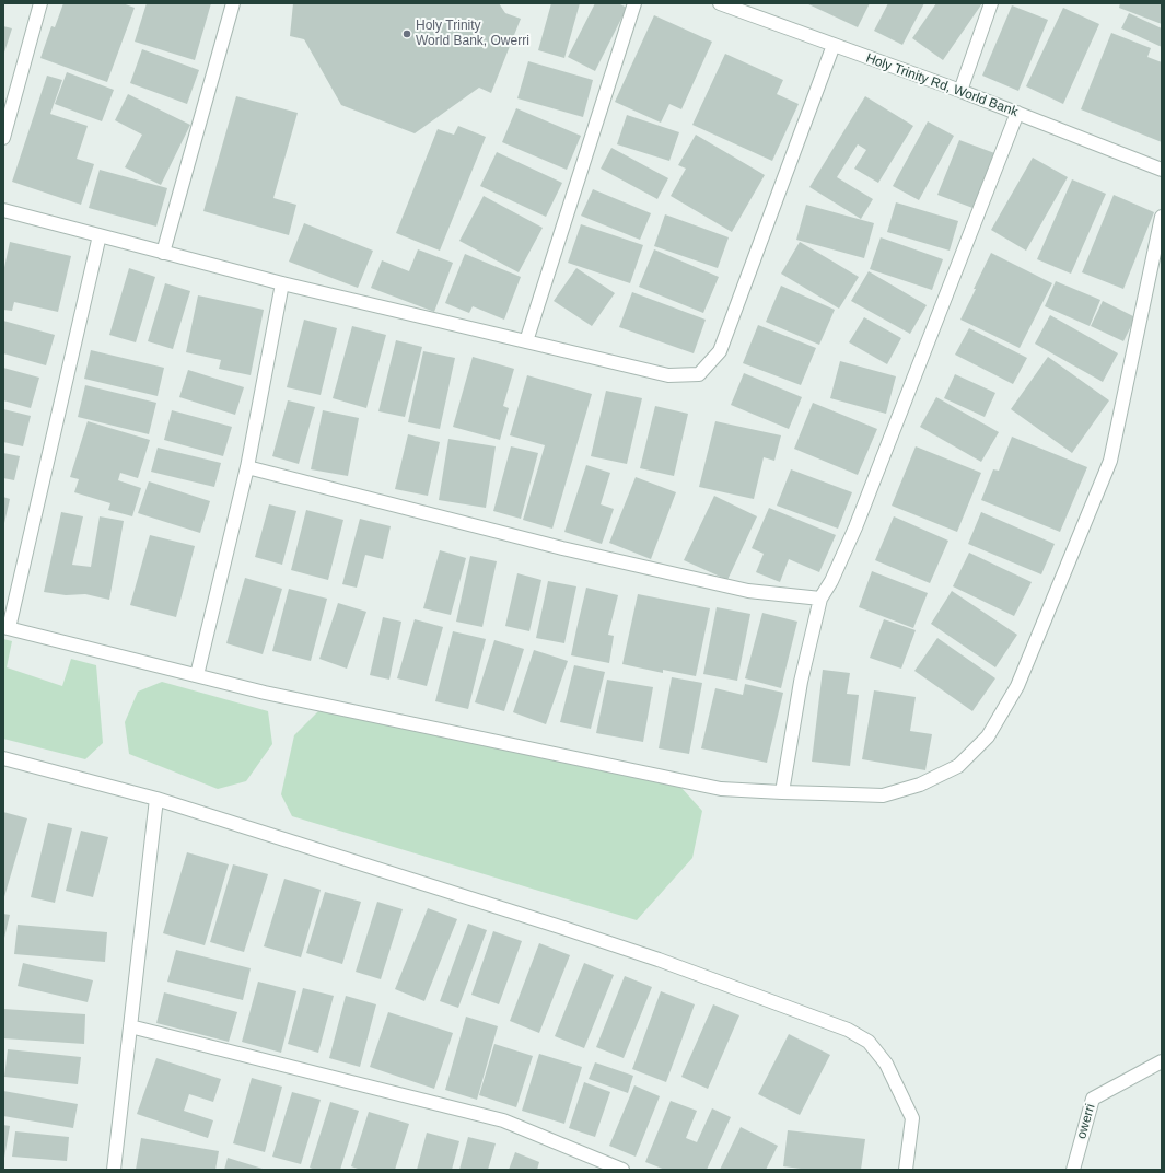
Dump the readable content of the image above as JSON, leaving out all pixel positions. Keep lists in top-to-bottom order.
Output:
{
  "streets": {
    "street": ["Holy Trinity Rd, World Bank", "owerri"]
  },
  "places": ["Holy Trinity World Bank, Owerri"]
}
